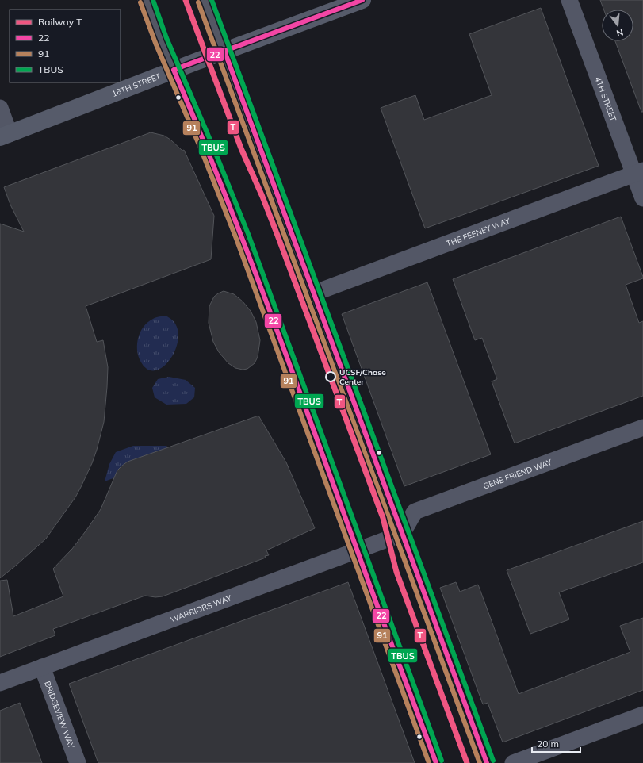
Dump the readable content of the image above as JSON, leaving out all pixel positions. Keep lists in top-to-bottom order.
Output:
{
  "streets": {
    "main road": ["16TH STREET"],
    "street": [
      "4TH STREET",
      "THE FEENEY WAY",
      "GENE FRIEND WAY",
      "WARRIORS WAY",
      "BRIDGEVIEW WAY"
    ]
  },
  "crossings": [
    ["4TH STREET", "THE FEENEY WAY"],
    ["GENE FRIEND WAY", "WARRIORS WAY"],
    ["WARRIORS WAY", "BRIDGEVIEW WAY"]
  ],
  "places": ["UCSF/Chase Center"],
  "lines": [
    "rail line T",
    "transit line 22",
    "transit line TBUS",
    "transit line 91"
  ],
  "legend": [
    "Railway T",
    "22",
    "91",
    "TBUS"
  ],
  "scale_bar": "20 m",
  "north": "bottom"
}
